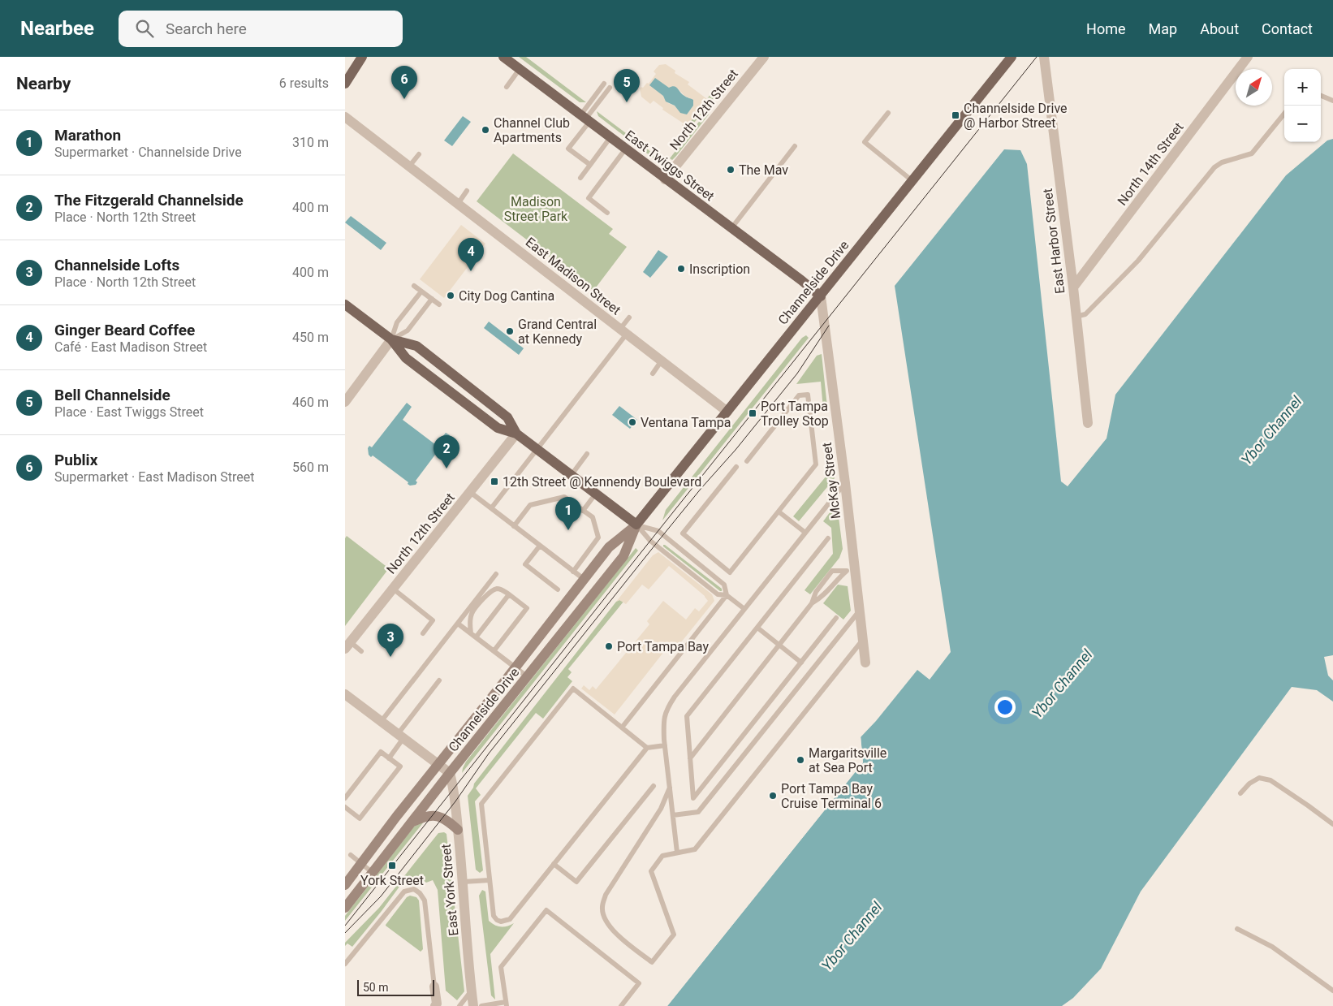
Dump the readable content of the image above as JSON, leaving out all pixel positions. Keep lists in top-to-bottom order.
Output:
{
  "streets": {
    "main road": ["East Twiggs Street", "Channelside Drive"],
    "street": [
      "North 12th Street",
      "North 14th Street",
      "East Harbor Street",
      "East Madison Street",
      "McKay Street",
      "East York Street"
    ]
  },
  "crossings": [
    ["North 12th Street", "East Twiggs Street"],
    ["North 14th Street", "East Harbor Street"],
    ["East Twiggs Street", "Channelside Drive"],
    ["East Twiggs Street", "McKay Street"],
    ["East Madison Street", "Channelside Drive"],
    ["Channelside Drive", "McKay Street"],
    ["Channelside Drive", "East York Street"]
  ],
  "water": ["Ybor Channel"],
  "parks": ["Madison Street Park"],
  "places": {
    "transit": [
      "Channelside Drive @ Harbor Street",
      "Port Tampa Trolley Stop",
      "12th Street @ Kennendy Boulevard",
      "York Street"
    ],
    "other": [
      "Channel Club Apartments",
      "The Mav",
      "Inscription",
      "City Dog Cantina",
      "Grand Central at Kennedy",
      "Ventana Tampa",
      "Port Tampa Bay",
      "Margaritsville at Sea Port",
      "Port Tampa Bay Cruise Terminal 6"
    ]
  },
  "scale_bar": "50 m",
  "north": "top right",
  "page": {
    "header": "Nearbee",
    "search": "Search here",
    "nav": [
      "Home",
      "Map",
      "About",
      "Contact"
    ],
    "heading": ["Nearby", "6 results"],
    "pins": [
      "6",
      "5",
      "4",
      "2",
      "1",
      "3"
    ],
    "map_buttons": ["+", "−"],
    "list": [
      {
        "mark": "1",
        "name": "Marathon",
        "note": "Supermarket · Channelside Drive",
        "value": "310 m"
      },
      {
        "mark": "2",
        "name": "The Fitzgerald Channelside",
        "note": "Place · North 12th Street",
        "value": "400 m"
      },
      {
        "mark": "3",
        "name": "Channelside Lofts",
        "note": "Place · North 12th Street",
        "value": "400 m"
      },
      {
        "mark": "4",
        "name": "Ginger Beard Coffee",
        "note": "Café · East Madison Street",
        "value": "450 m"
      },
      {
        "mark": "5",
        "name": "Bell Channelside",
        "note": "Place · East Twiggs Street",
        "value": "460 m"
      },
      {
        "mark": "6",
        "name": "Publix",
        "note": "Supermarket · East Madison Street",
        "value": "560 m"
      }
    ],
    "scale": "50 m"
  }
}
